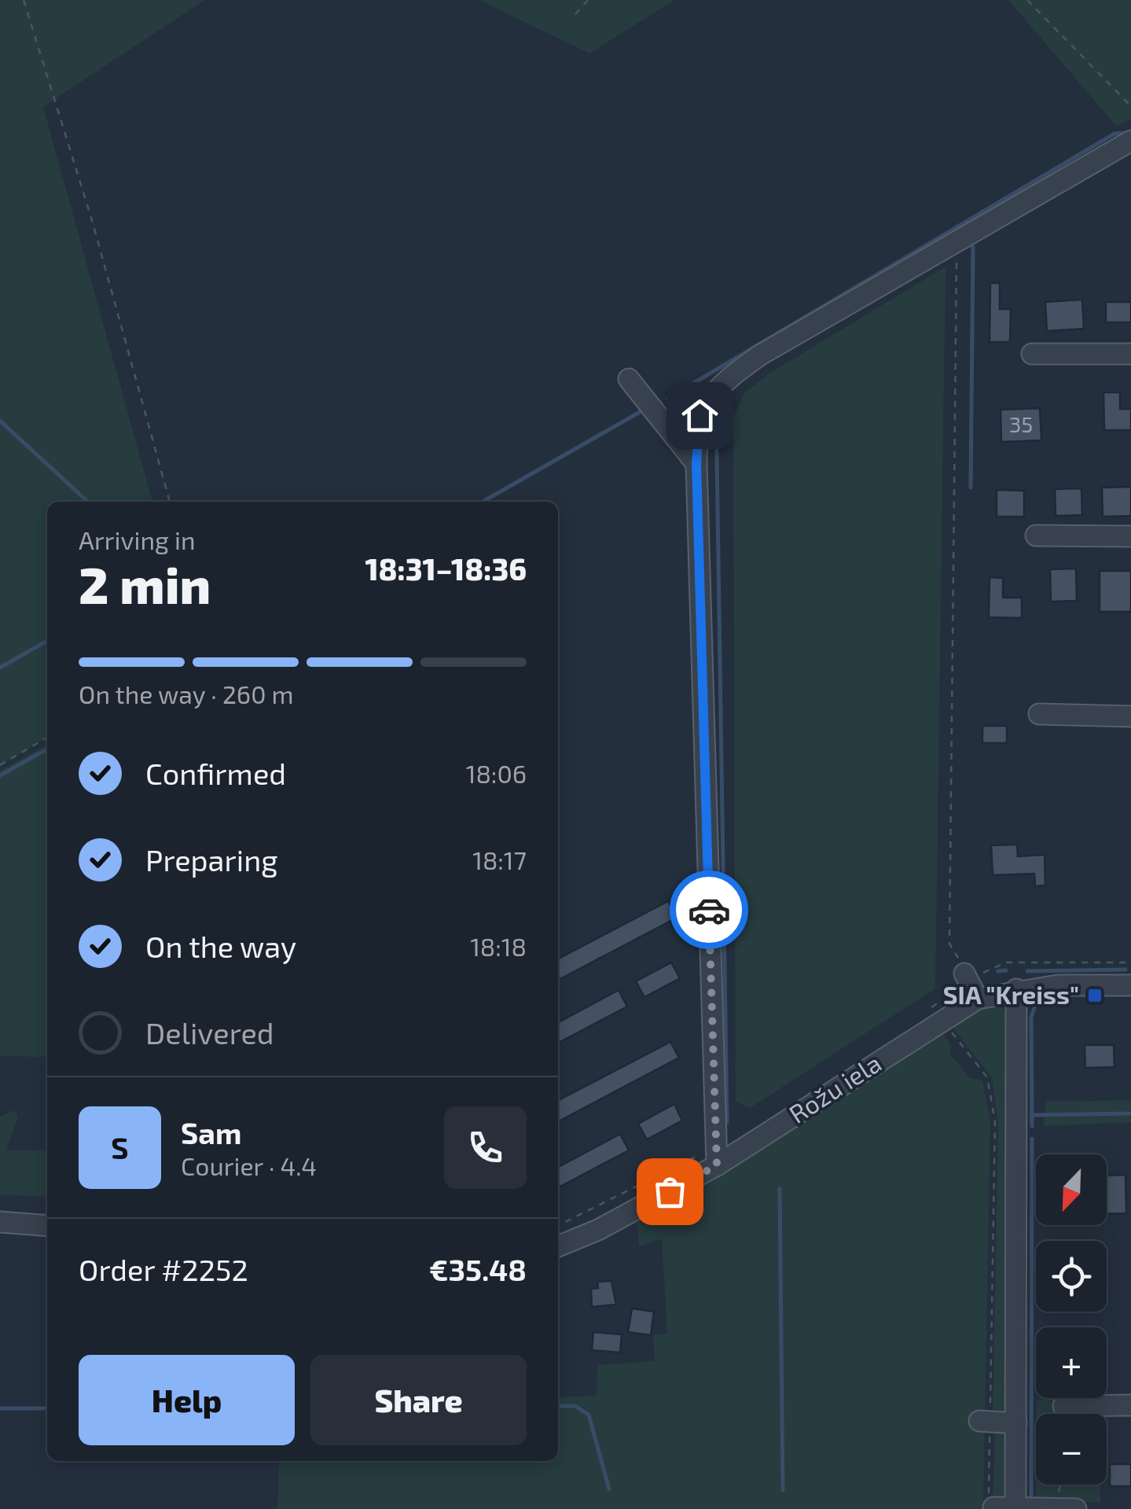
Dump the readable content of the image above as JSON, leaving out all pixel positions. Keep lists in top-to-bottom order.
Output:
{
  "streets": {
    "street": ["Rožu iela"]
  },
  "places": {
    "transit": ["SIA \"Kreiss\""]
  },
  "house_numbers": ["35"],
  "north": "bottom left",
  "page": {
    "heading": ["2 min", "Arriving in", "18:31–18:36"],
    "panel": [
      "Sam",
      "Courier · 4.4",
      "Order #2252",
      "€35.48"
    ],
    "bar": "On the way · 260 m",
    "list": [
      ["Confirmed", "18:06"],
      ["Preparing", "18:17"],
      ["On the way", "18:18"],
      "Delivered"
    ],
    "round": "S",
    "map_buttons": ["+", "−"],
    "buttons": ["Help", "Share"]
  }
}
